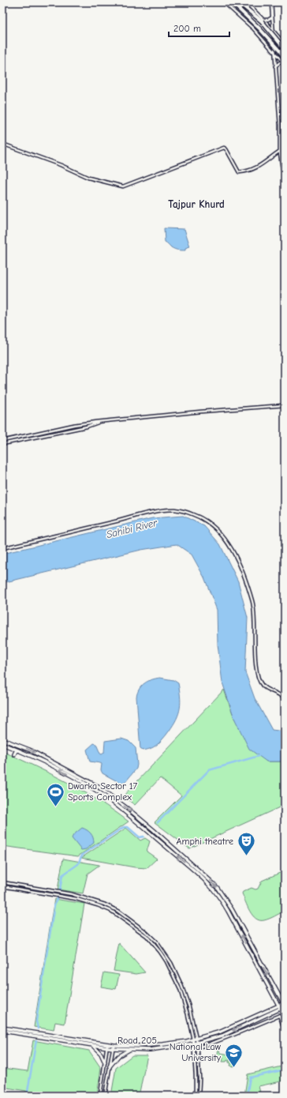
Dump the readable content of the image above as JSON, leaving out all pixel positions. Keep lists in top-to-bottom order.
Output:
{
  "streets": {
    "main road": ["Road 205"]
  },
  "districts": ["Tajpur Khurd"],
  "water": ["Sahibi River"],
  "places": {
    "sports": ["Dwarka Sector 17 Sports Complex"],
    "theatre": ["Amphi theatre"],
    "school or university": ["National Law University"]
  },
  "scale_bar": "200 m"
}
